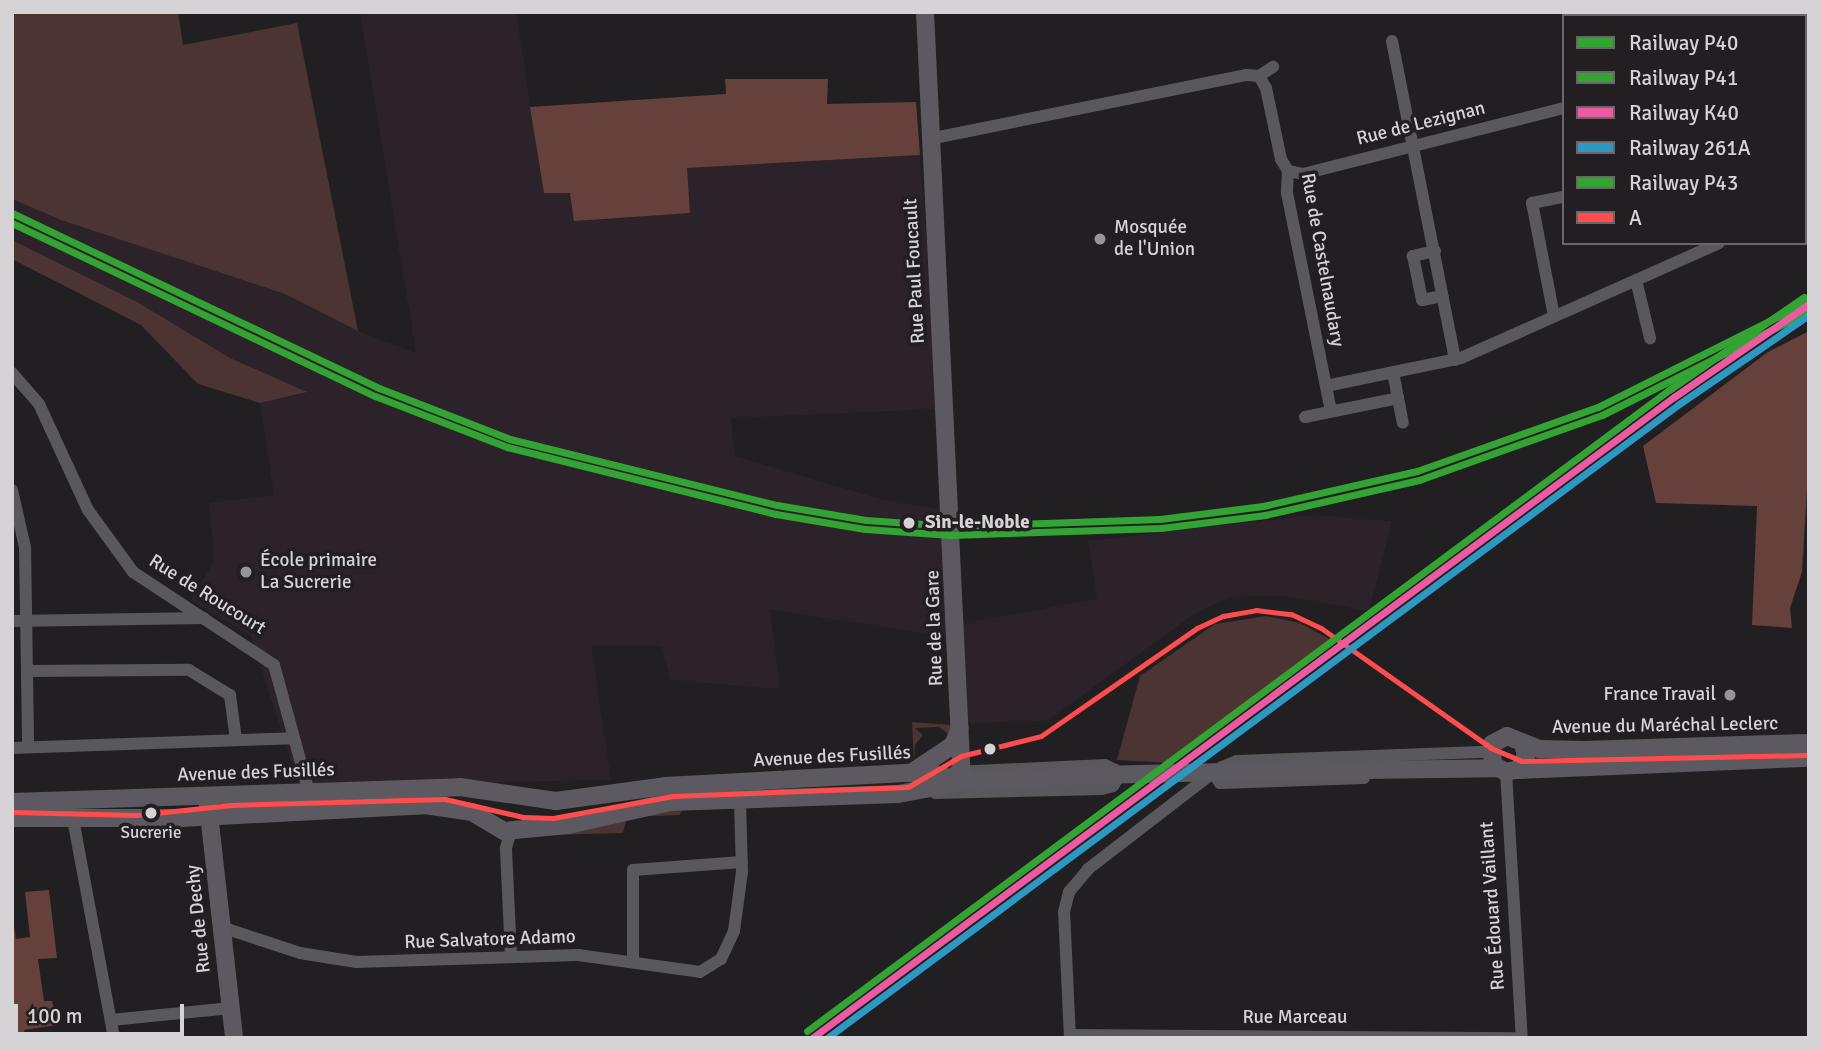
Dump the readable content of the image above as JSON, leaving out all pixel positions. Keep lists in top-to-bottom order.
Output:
{
  "streets": {
    "main road": [
      "Rue Paul Foucault",
      "Rue de la Gare",
      "Avenue du Maréchal Leclerc",
      "Avenue des Fusillés",
      "Rue Édouard Vaillant",
      "Rue de Dechy"
    ],
    "street": [
      "Rue de Lezignan",
      "Rue de Castelnaudary",
      "Rue de Roucourt",
      "Rue Salvatore Adamo",
      "Rue Marceau"
    ]
  },
  "crossings": [
    ["Rue de Lezignan", "Rue de Castelnaudary"],
    ["Rue Paul Foucault", "Rue de la Gare"],
    ["Rue de Roucourt", "Avenue des Fusillés"],
    ["Rue de la Gare", "Avenue des Fusillés"],
    ["Avenue du Maréchal Leclerc", "Rue Édouard Vaillant"],
    ["Avenue des Fusillés", "Rue de Dechy"],
    ["Avenue des Fusillés", "Rue Salvatore Adamo"],
    ["Rue Édouard Vaillant", "Rue Marceau"],
    ["Rue de Dechy", "Rue Salvatore Adamo"]
  ],
  "places": [
    "Mosquée de l'Union",
    "Sin-le-Noble",
    "École primaire La Sucrerie",
    "France Travail",
    "Sucrerie"
  ],
  "lines": [
    "rail line P40",
    "rail line P41",
    "rail line P43",
    "rail line K40",
    "rail line 261A",
    "transit line A"
  ],
  "legend": [
    "Railway P40",
    "Railway P41",
    "Railway K40",
    "Railway 261A",
    "Railway P43",
    "A"
  ],
  "scale_bar": "100 m"
}
